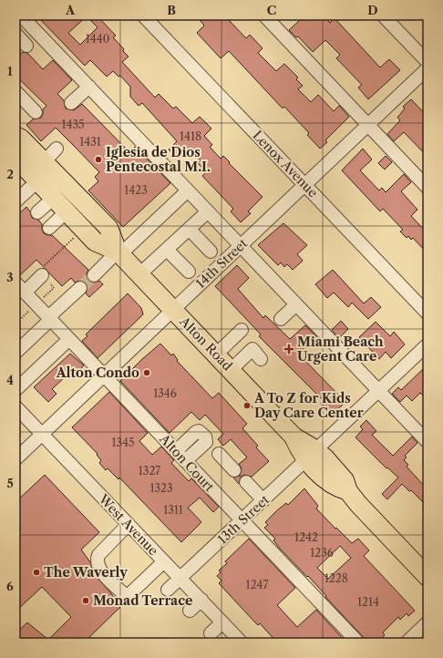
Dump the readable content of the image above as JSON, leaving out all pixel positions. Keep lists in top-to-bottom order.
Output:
{
  "streets": {
    "highway": ["Alton Road"],
    "street": [
      "Lenox Avenue",
      "14th Street",
      "Alton Court",
      "13th Street",
      "West Avenue"
    ]
  },
  "crossings": [
    ["Lenox Avenue", "14th Street"],
    ["14th Street", "Alton Road"],
    ["14th Street", "Alton Court"],
    ["14th Street", "West Avenue"],
    ["Alton Road", "13th Street"],
    ["Alton Court", "13th Street"],
    ["13th Street", "West Avenue"]
  ],
  "places": {
    "other": [
      "Iglesia de Dios Pentecostal M.I.",
      "Alton Condo",
      "A To Z for Kids Day Care Center",
      "The Waverly",
      "Monad Terrace"
    ],
    "health": ["Miami Beach Urgent Care"]
  },
  "house_numbers": [
    "1440",
    "1435",
    "1418",
    "1431",
    "1423",
    "1346",
    "1345",
    "1327",
    "1323",
    "1311",
    "1242",
    "1236",
    "1228",
    "1247",
    "1214"
  ],
  "grid": {
    "columns": [
      "A",
      "B",
      "C",
      "D"
    ],
    "rows": [
      "1",
      "2",
      "3",
      "4",
      "5",
      "6"
    ]
  }
}
